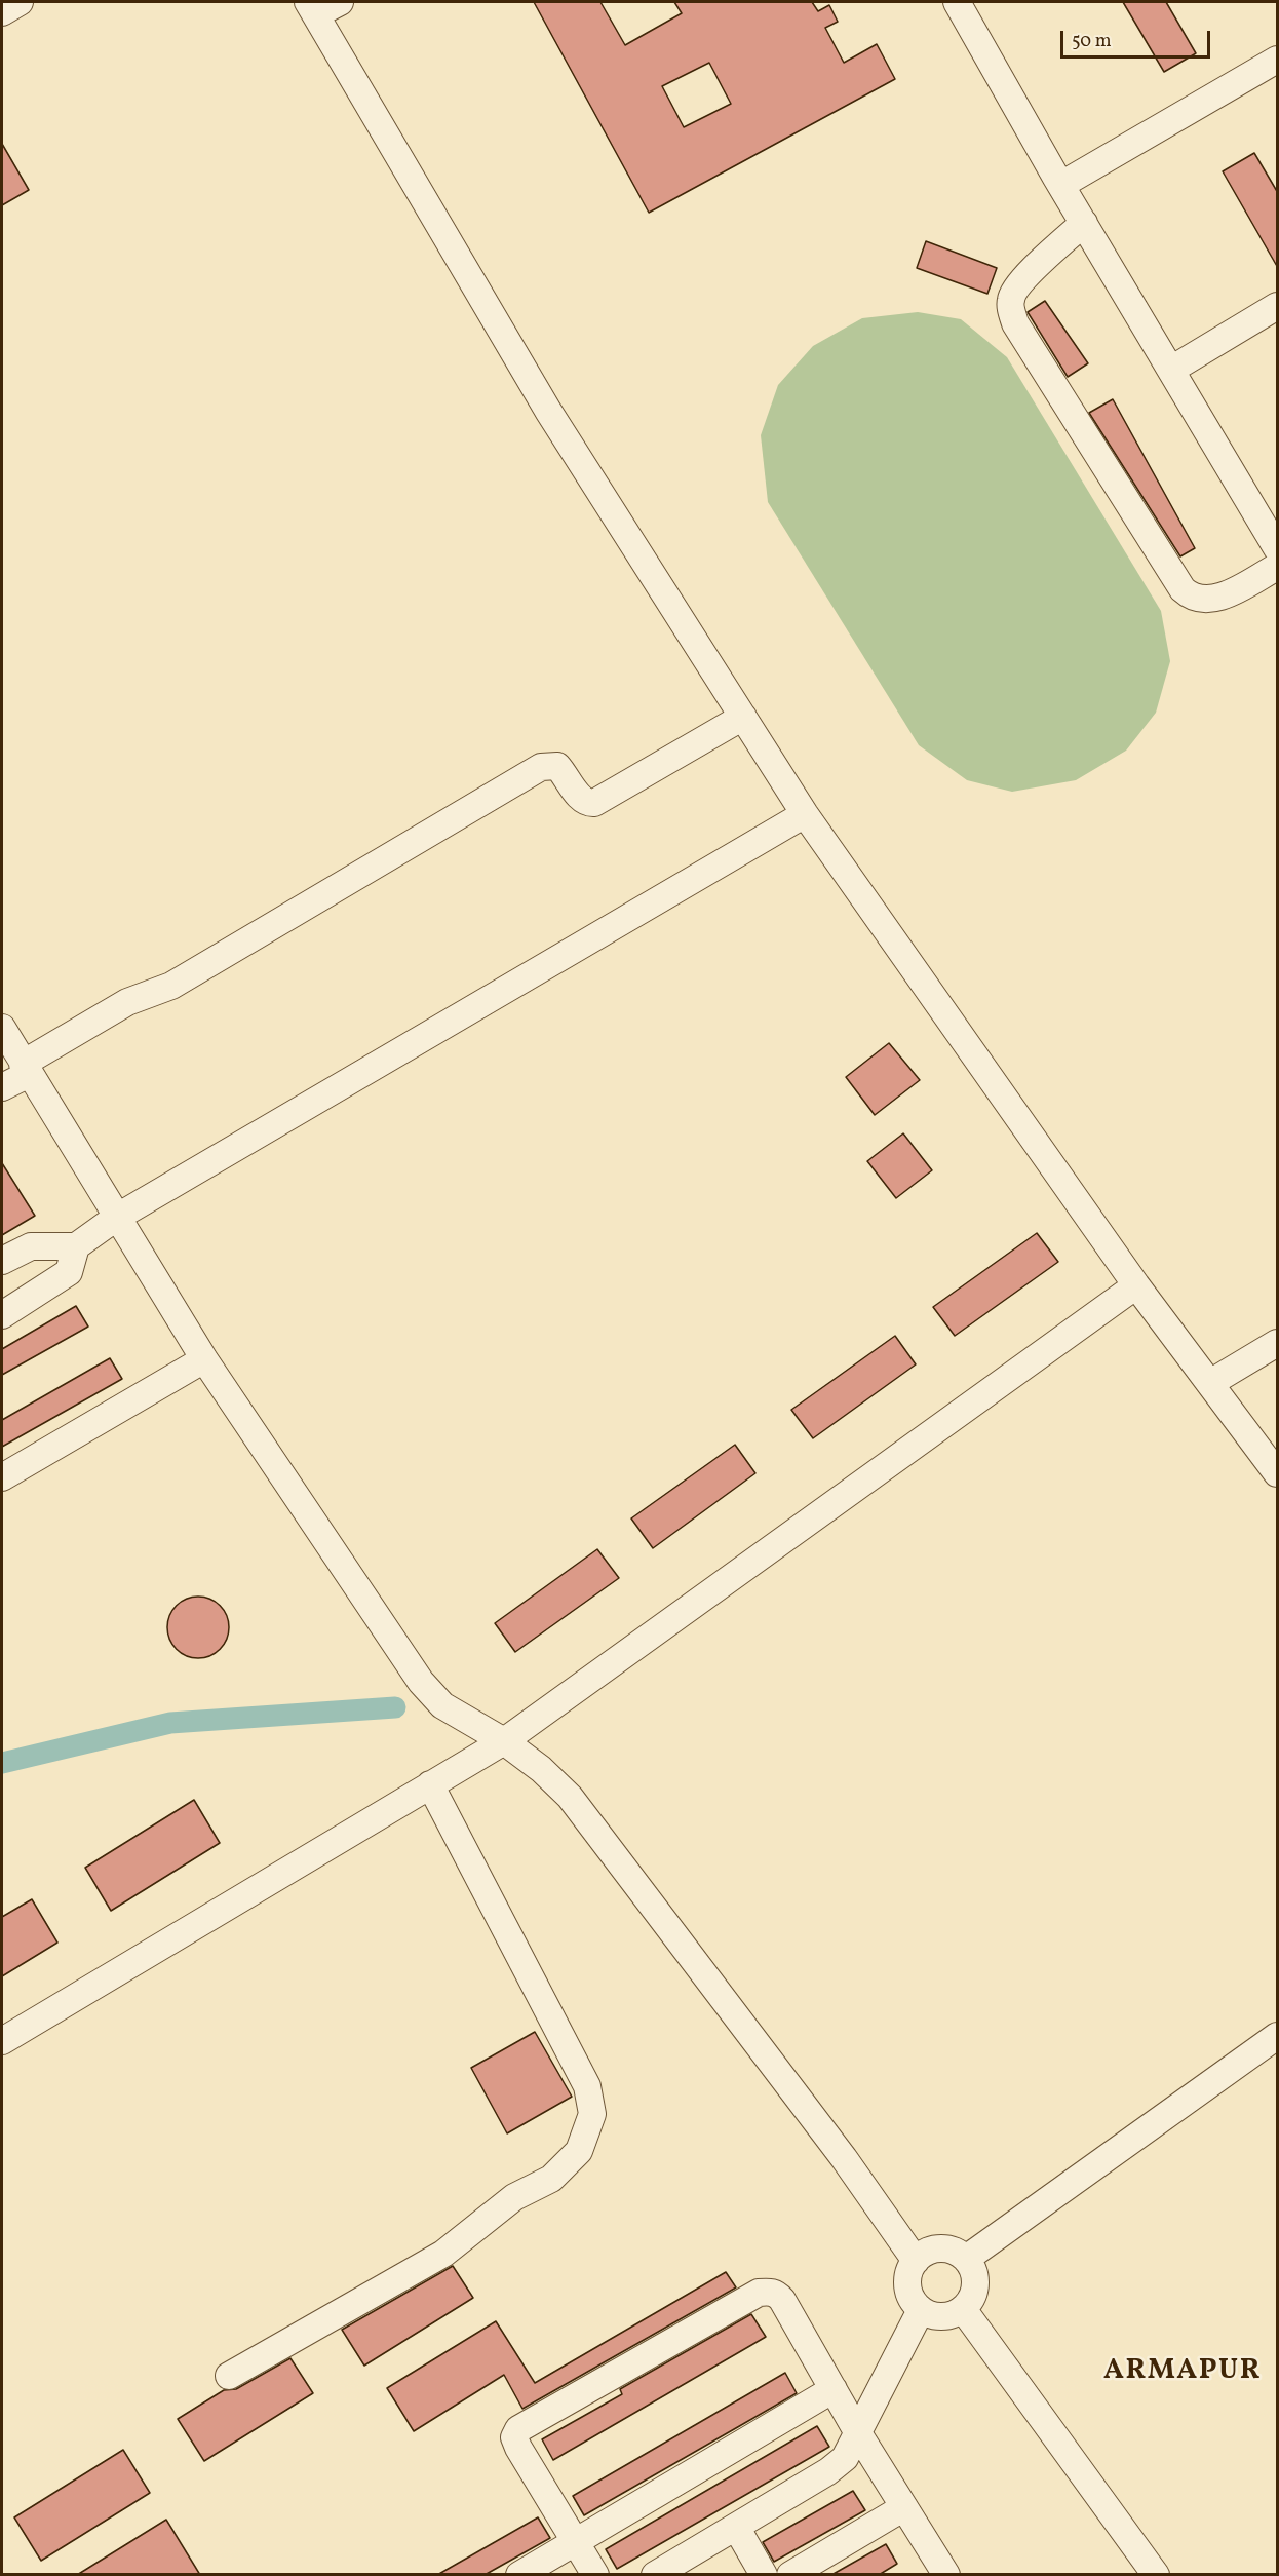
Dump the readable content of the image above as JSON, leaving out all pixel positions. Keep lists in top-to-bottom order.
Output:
{
  "districts": ["ARMAPUR"],
  "scale_bar": "50 m"
}
